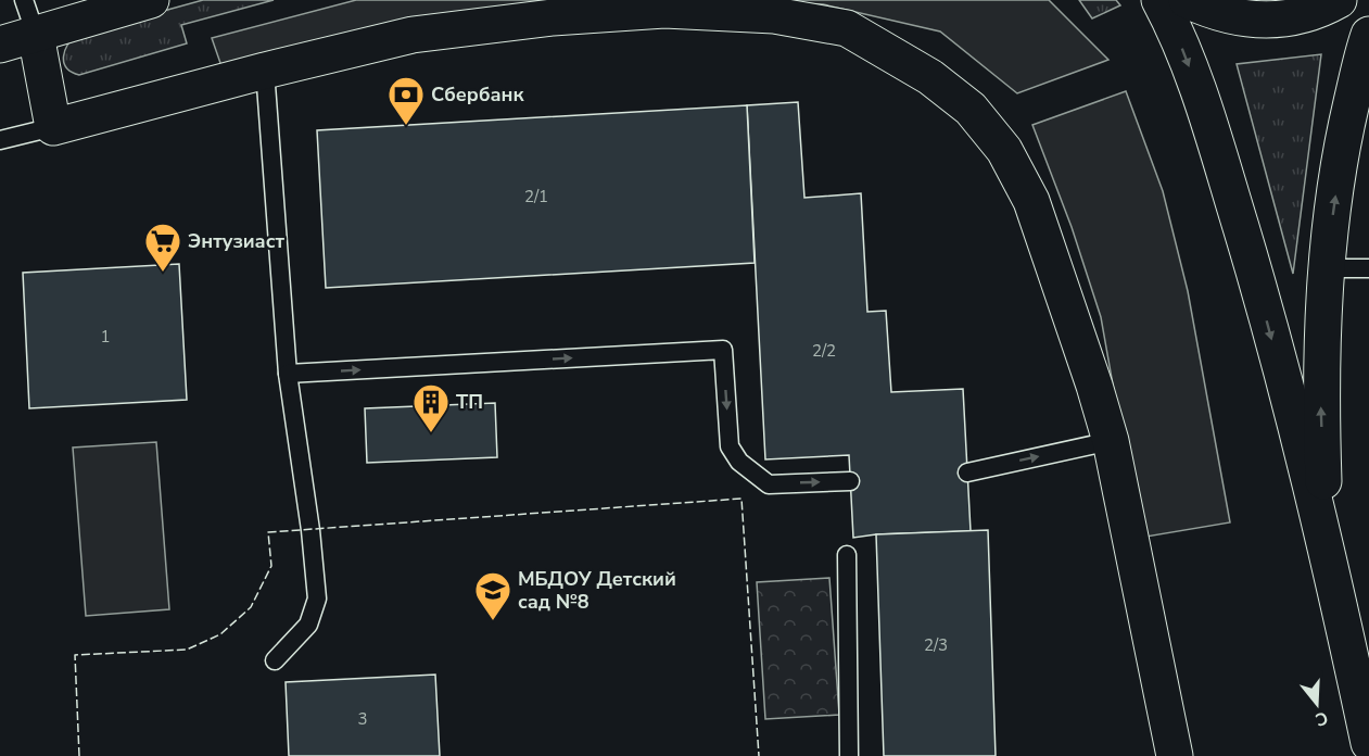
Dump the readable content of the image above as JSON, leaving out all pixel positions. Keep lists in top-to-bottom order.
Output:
{
  "places": {
    "bank": ["Сбербанк"],
    "supermarket": ["Энтузиаст"],
    "building": ["ТП"],
    "school or university": ["МБДОУ Детский сад №8"]
  },
  "house_numbers": [
    "2/1",
    "1",
    "2/2",
    "2/3",
    "3"
  ],
  "north": "bottom"
}
